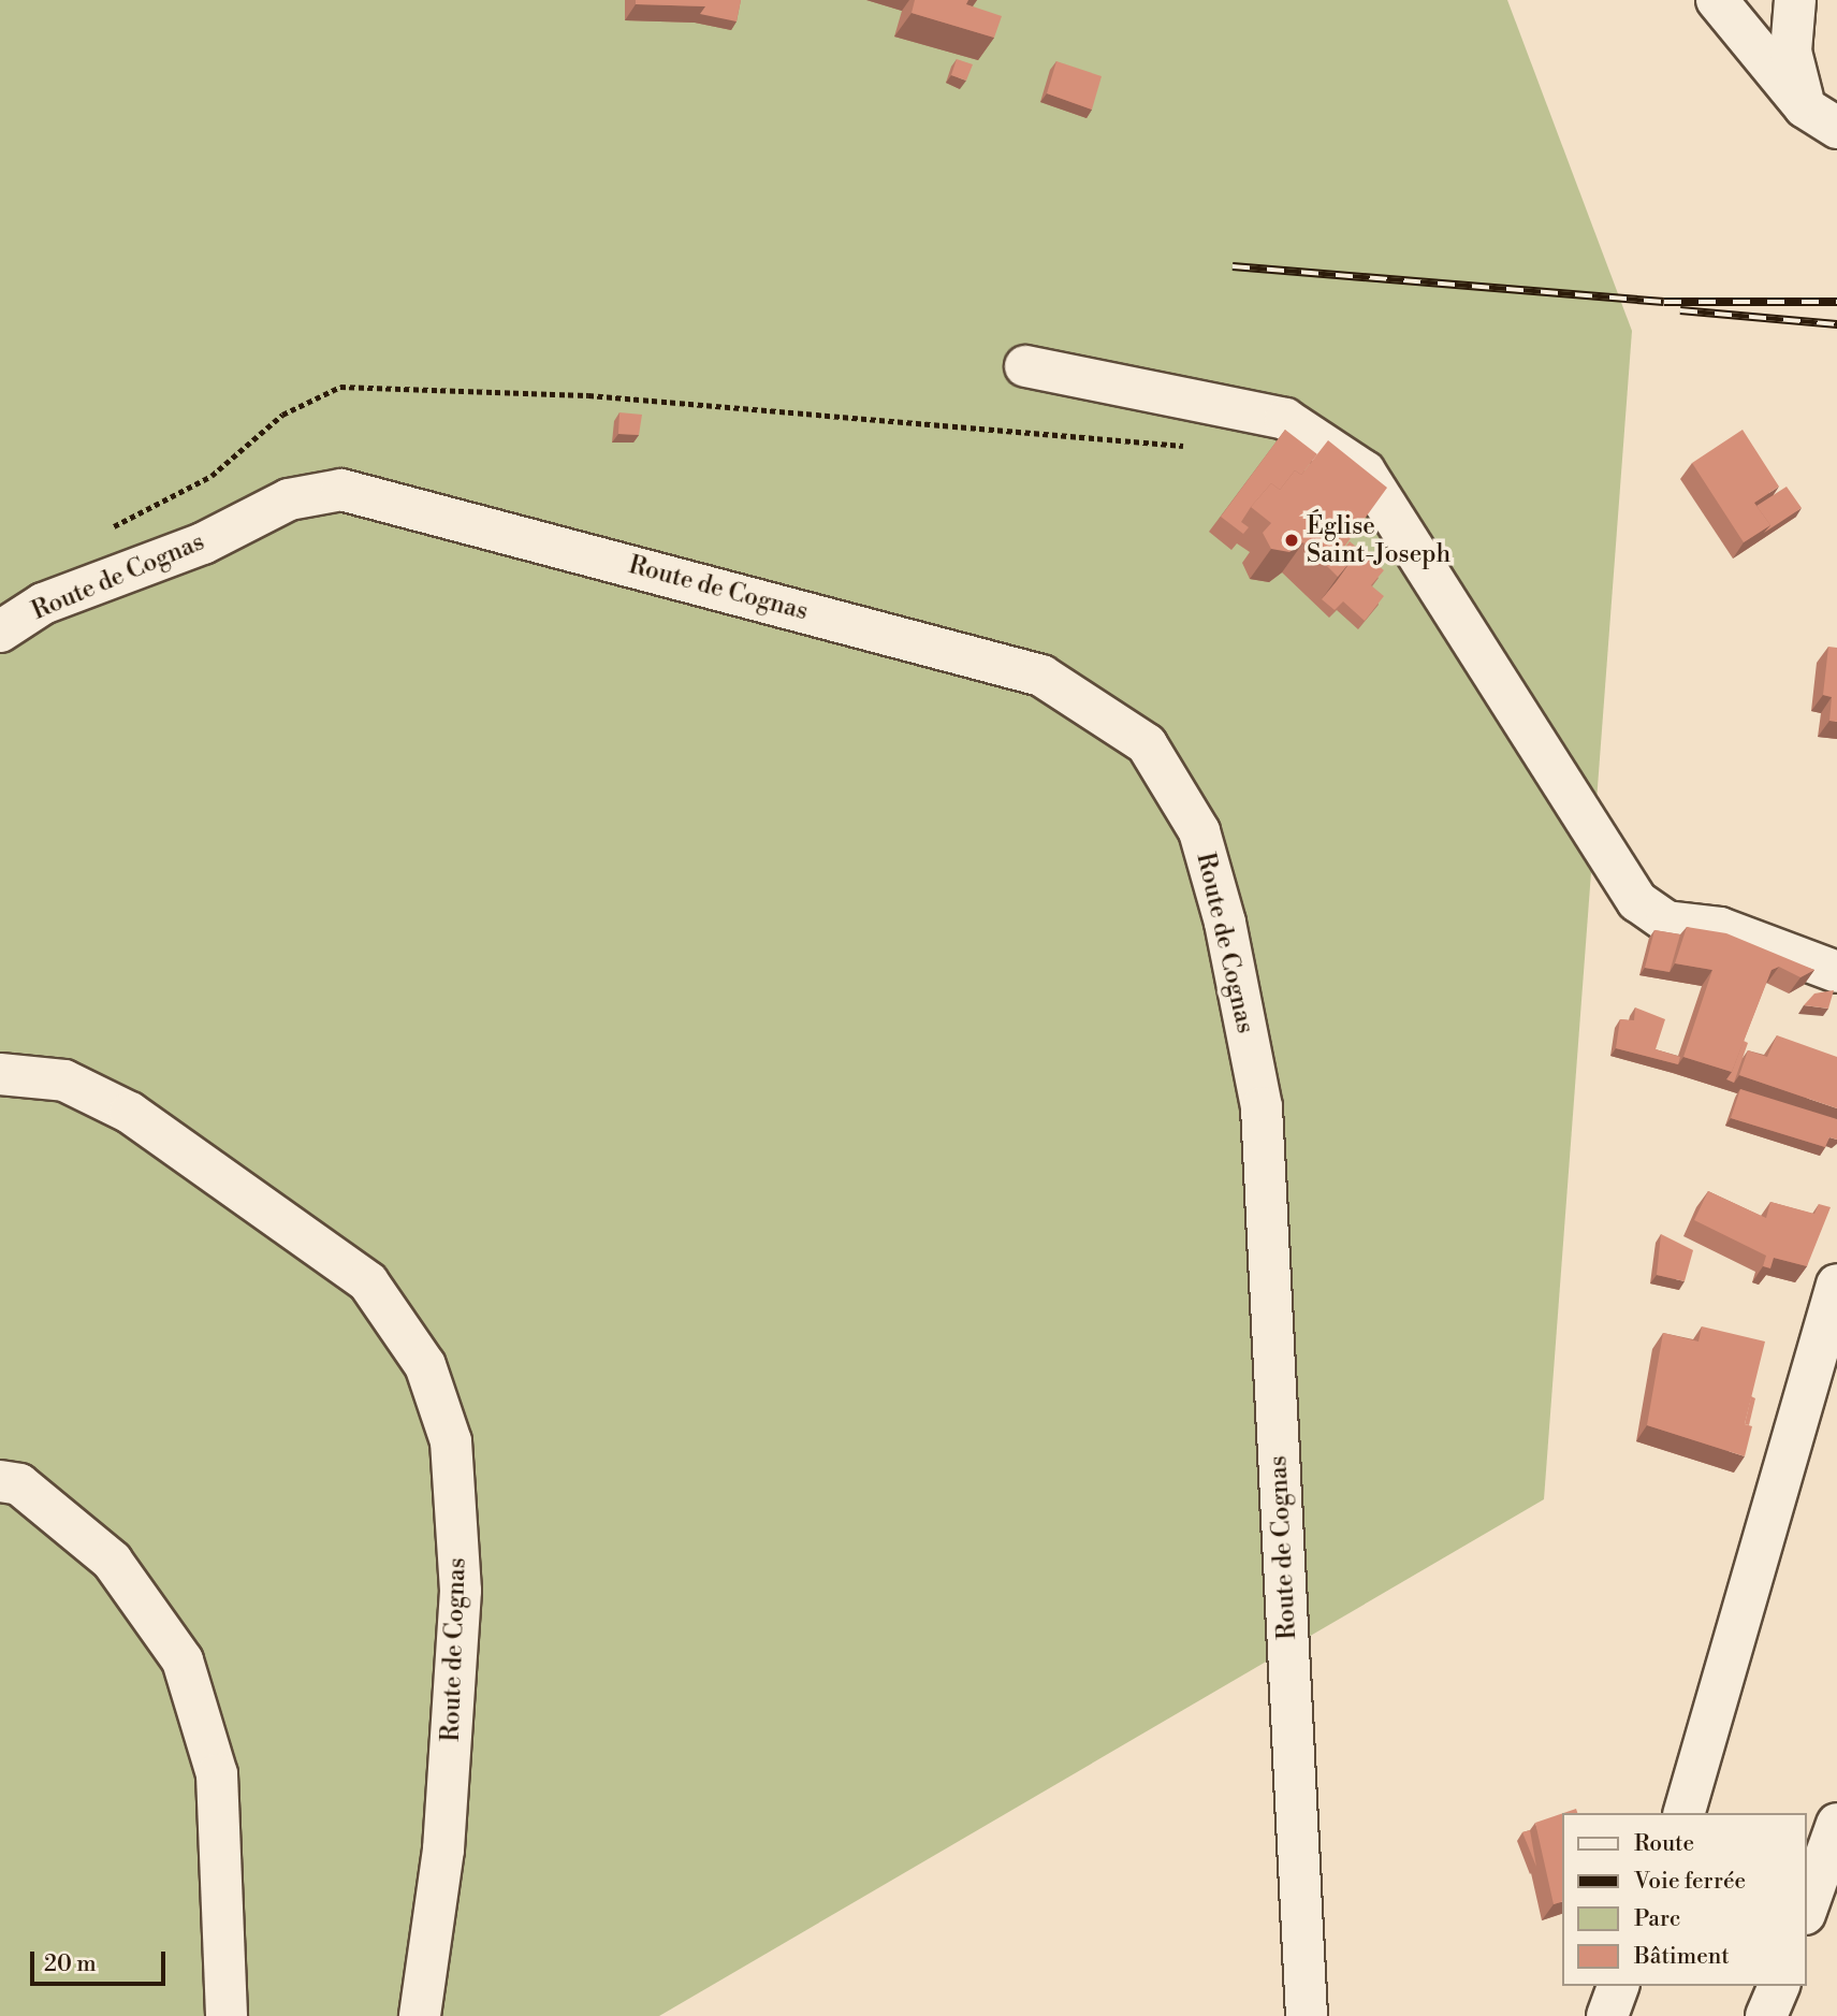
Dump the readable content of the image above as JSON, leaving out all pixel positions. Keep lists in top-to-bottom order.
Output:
{
  "streets": {
    "street": ["Route de Cognas"]
  },
  "places": ["Église Saint-Joseph"],
  "legend": [
    "Route",
    "Voie ferrée",
    "Parc",
    "Bâtiment"
  ],
  "scale_bar": "20 m"
}
